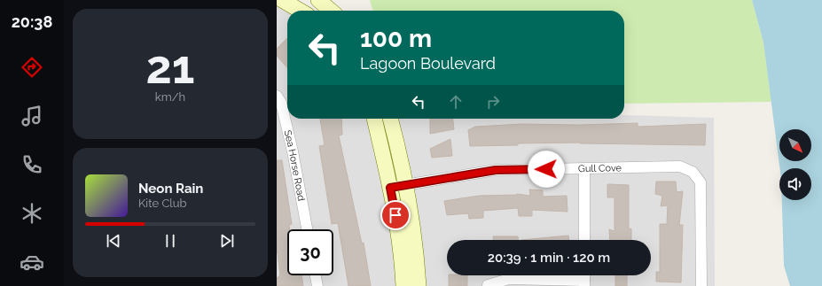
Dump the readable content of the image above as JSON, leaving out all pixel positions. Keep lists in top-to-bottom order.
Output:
{
  "streets": {
    "street": ["Sea Horse Road", "Gull Cove"]
  },
  "north": "bottom right",
  "page": {
    "tabs": "20:38",
    "tile": ["21", "km/h"],
    "turn": ["100 m", "Lagoon Boulevard"],
    "song": ["Neon Rain", "Kite Club"],
    "limit": "30",
    "trip": "20:39 · 1 min · 120 m"
  }
}
